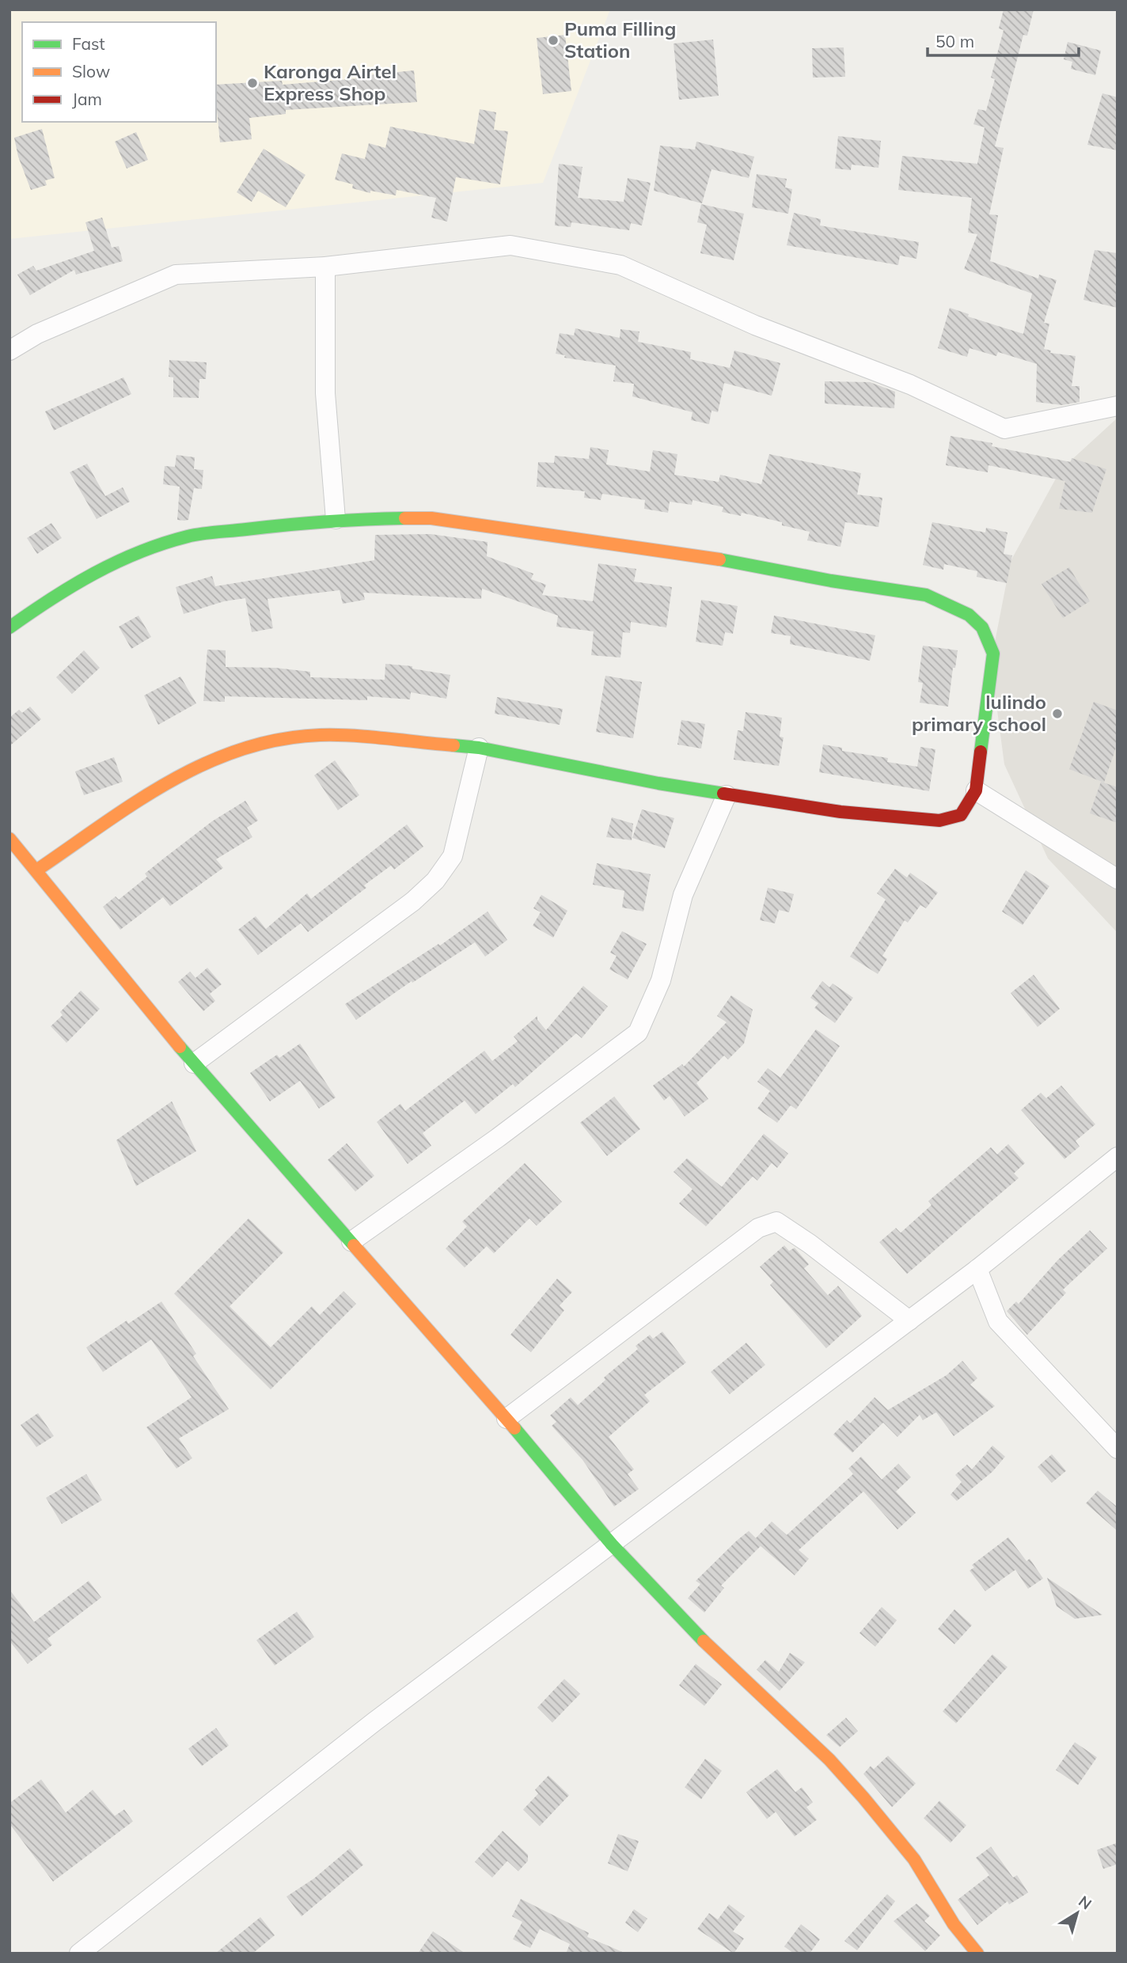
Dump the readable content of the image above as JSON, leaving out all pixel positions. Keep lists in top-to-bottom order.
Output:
{
  "places": ["Puma Filling Station", "Karonga Airtel Express Shop", "lulindo primary school"],
  "legend": ["Fast", "Slow", "Jam"],
  "scale_bar": "50 m",
  "north": "top right"
}
